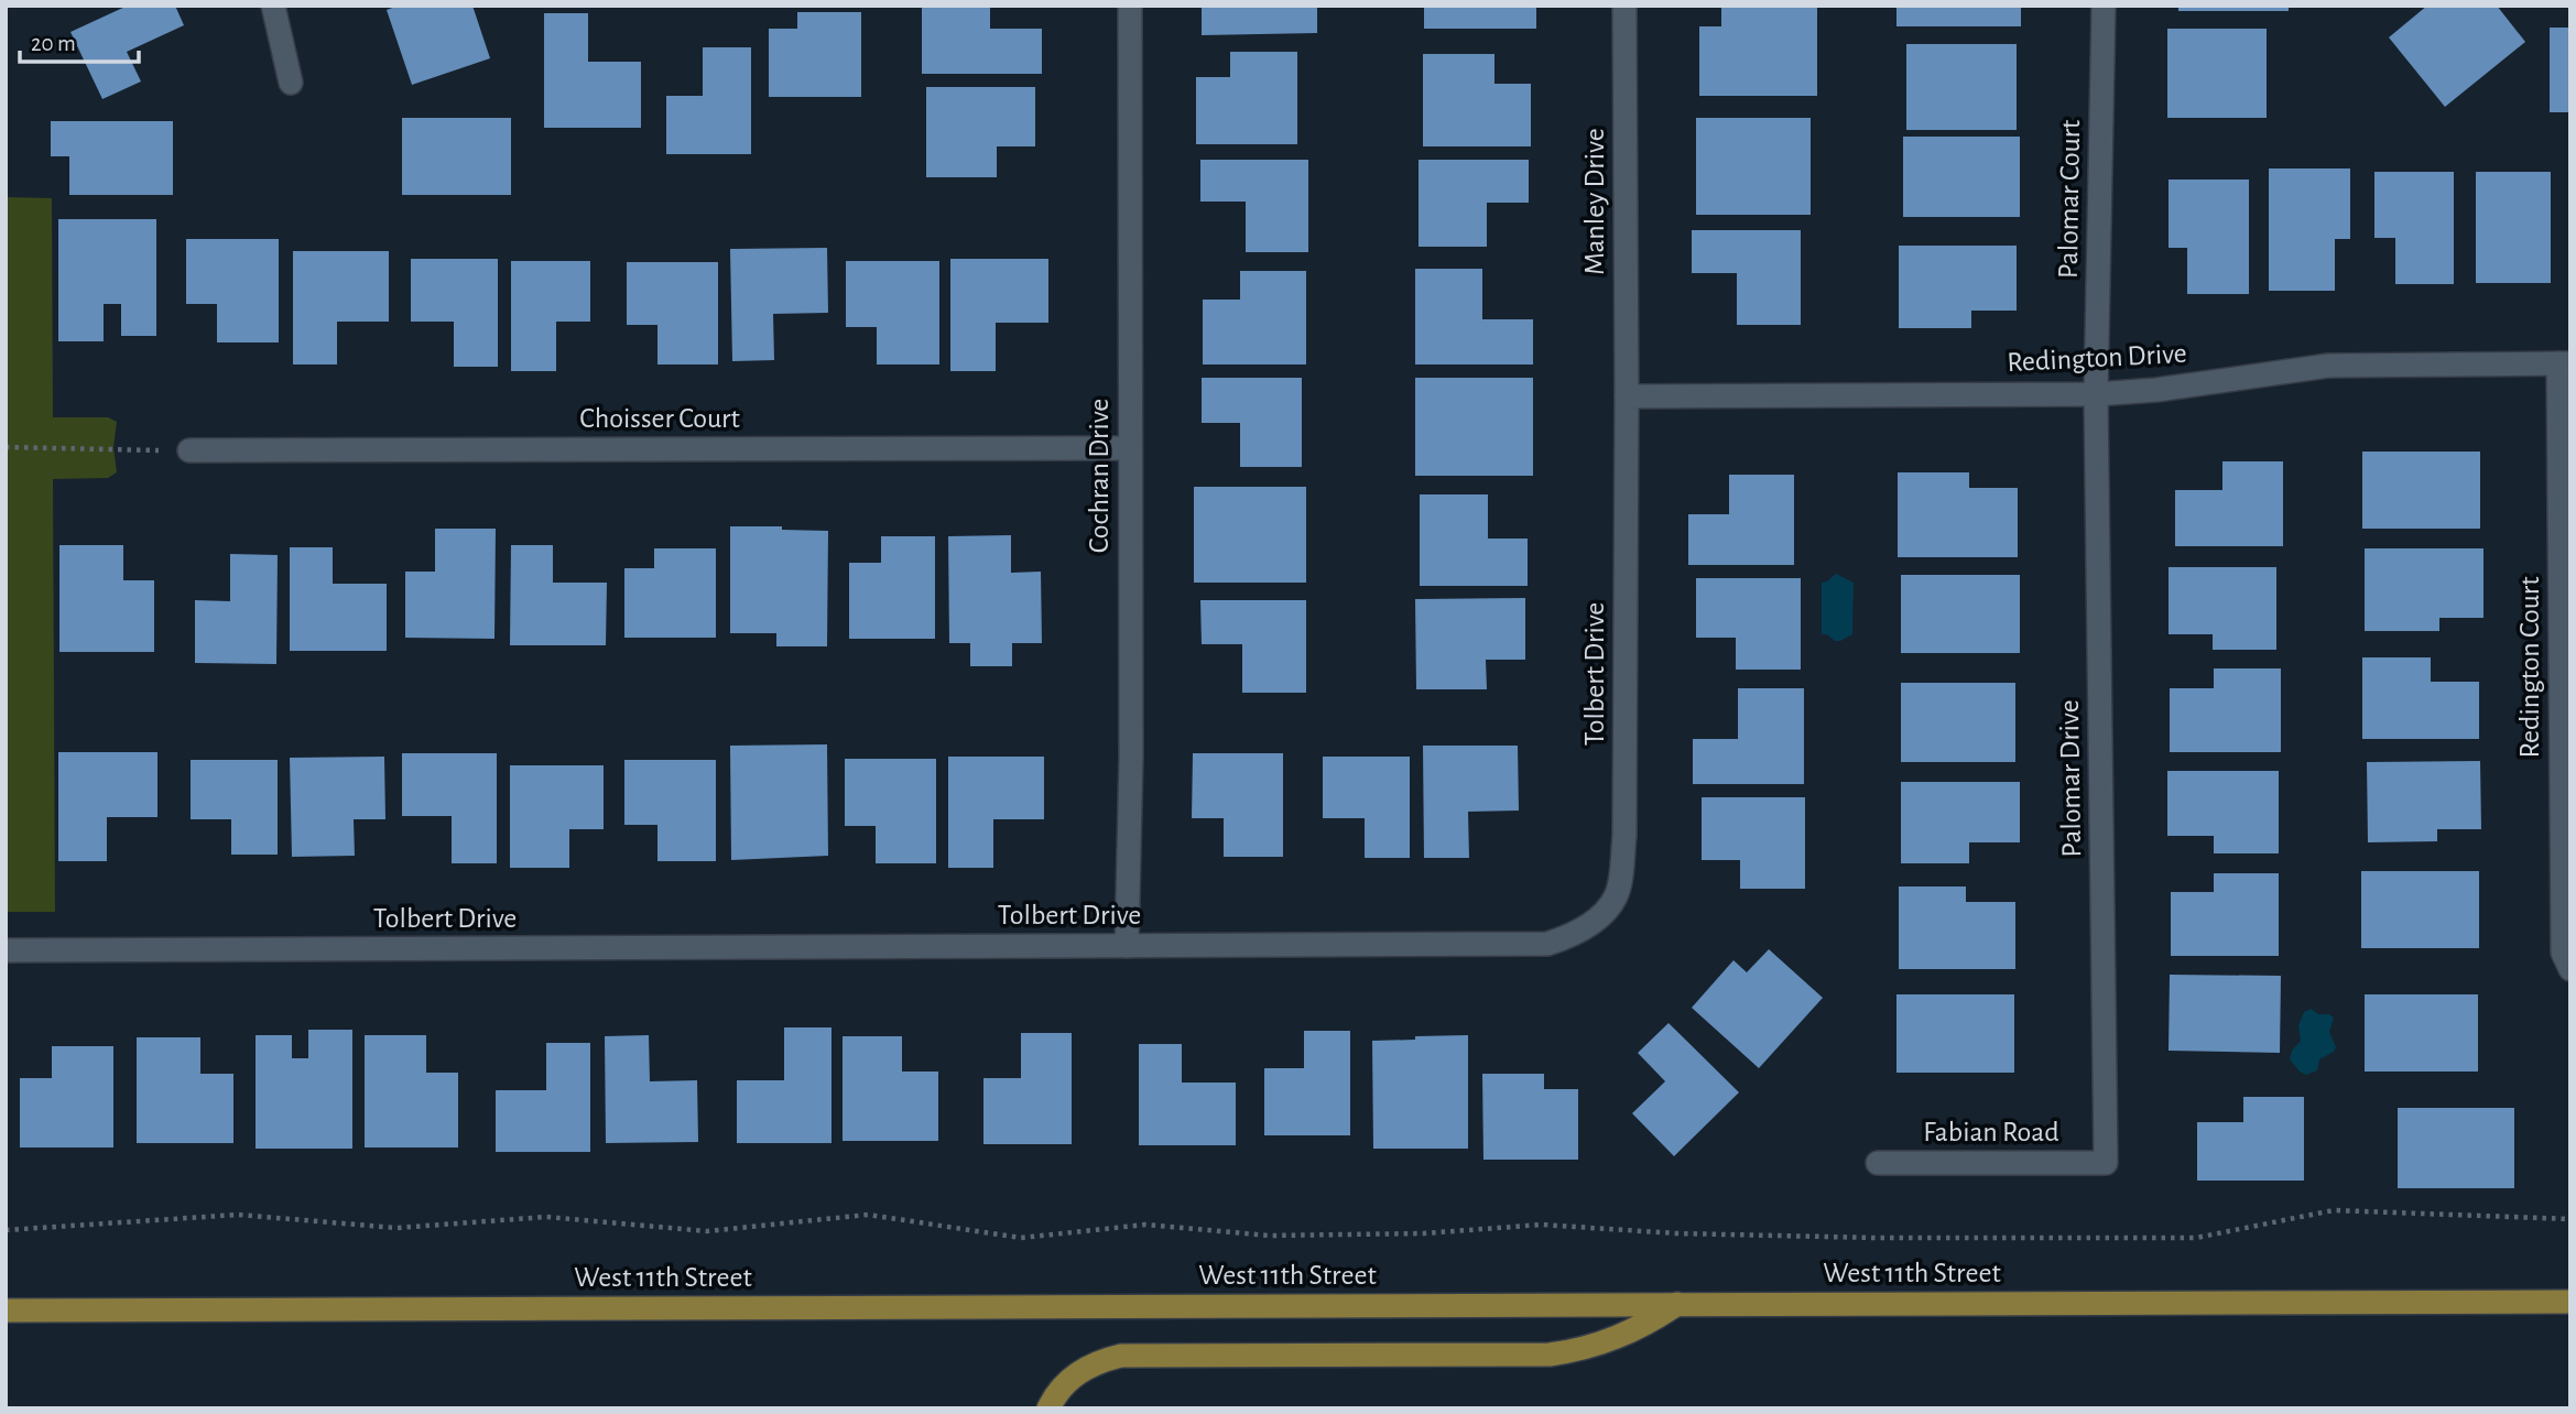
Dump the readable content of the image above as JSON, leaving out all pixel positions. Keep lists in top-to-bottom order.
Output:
{
  "streets": {
    "main road": ["West 11th Street"],
    "street": [
      "Palomar Court",
      "Manley Drive",
      "Redington Drive",
      "Choisser Court",
      "Cochran Drive",
      "Redington Court",
      "Tolbert Drive",
      "Palomar Drive",
      "Fabian Road"
    ]
  },
  "crossings": [
    ["Palomar Court", "Redington Drive"],
    ["Palomar Court", "Palomar Drive"],
    ["Manley Drive", "Redington Drive"],
    ["Manley Drive", "Tolbert Drive"],
    ["Redington Drive", "Redington Court"],
    ["Redington Drive", "Tolbert Drive"],
    ["Redington Drive", "Palomar Drive"],
    ["Choisser Court", "Cochran Drive"],
    ["Cochran Drive", "Tolbert Drive"],
    ["Palomar Drive", "Fabian Road"]
  ],
  "scale_bar": "20 m"
}
